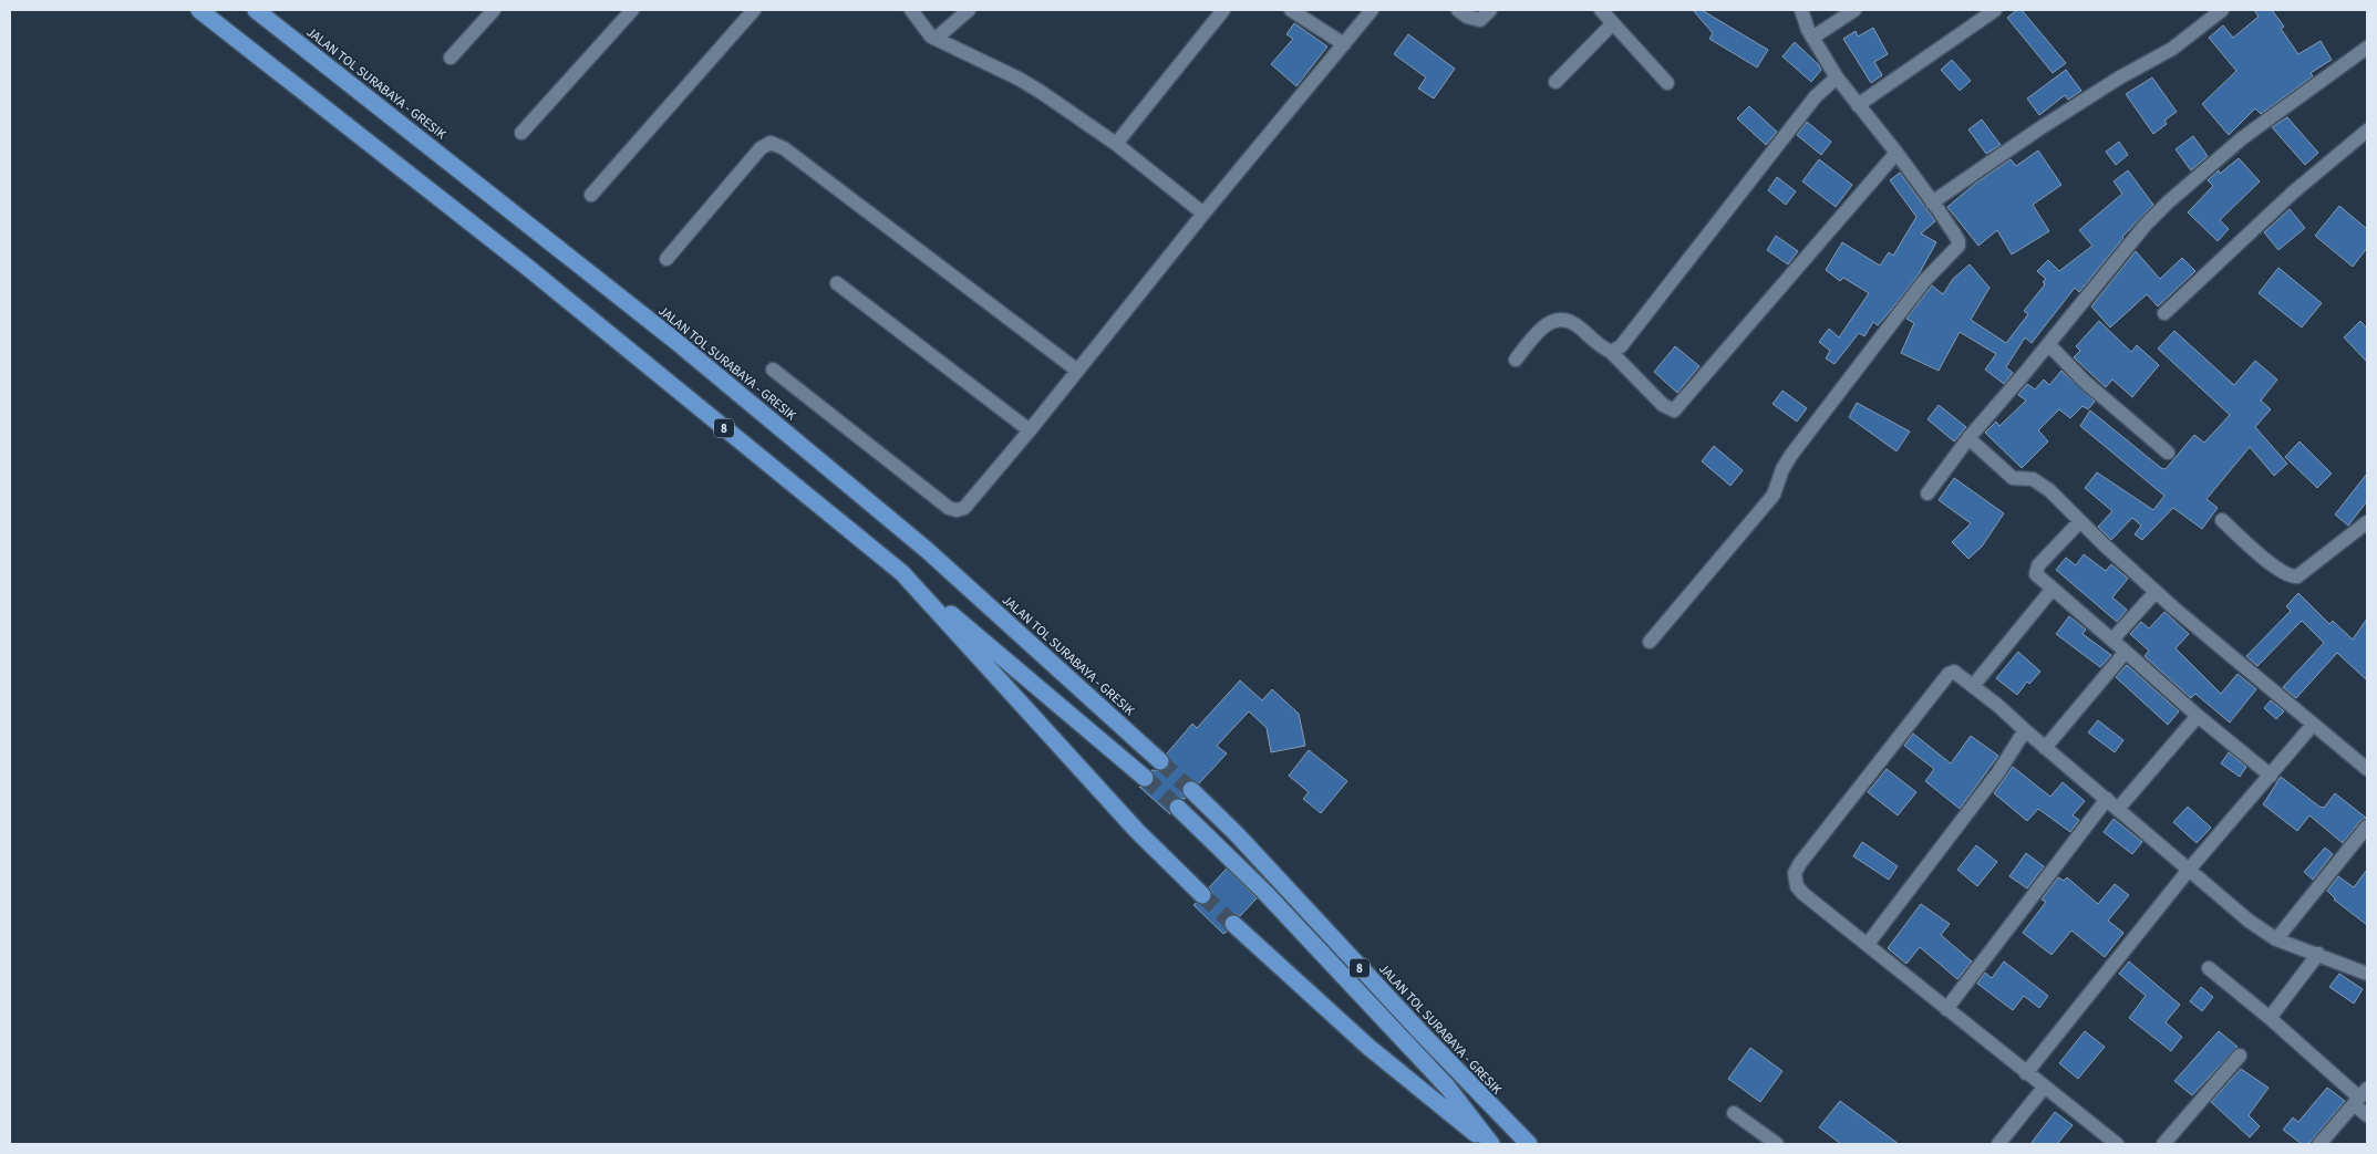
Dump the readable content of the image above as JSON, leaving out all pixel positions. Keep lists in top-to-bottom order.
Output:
{
  "streets": {
    "highway": ["JALAN TOL SURABAYA - GRESIK", "8"]
  }
}
